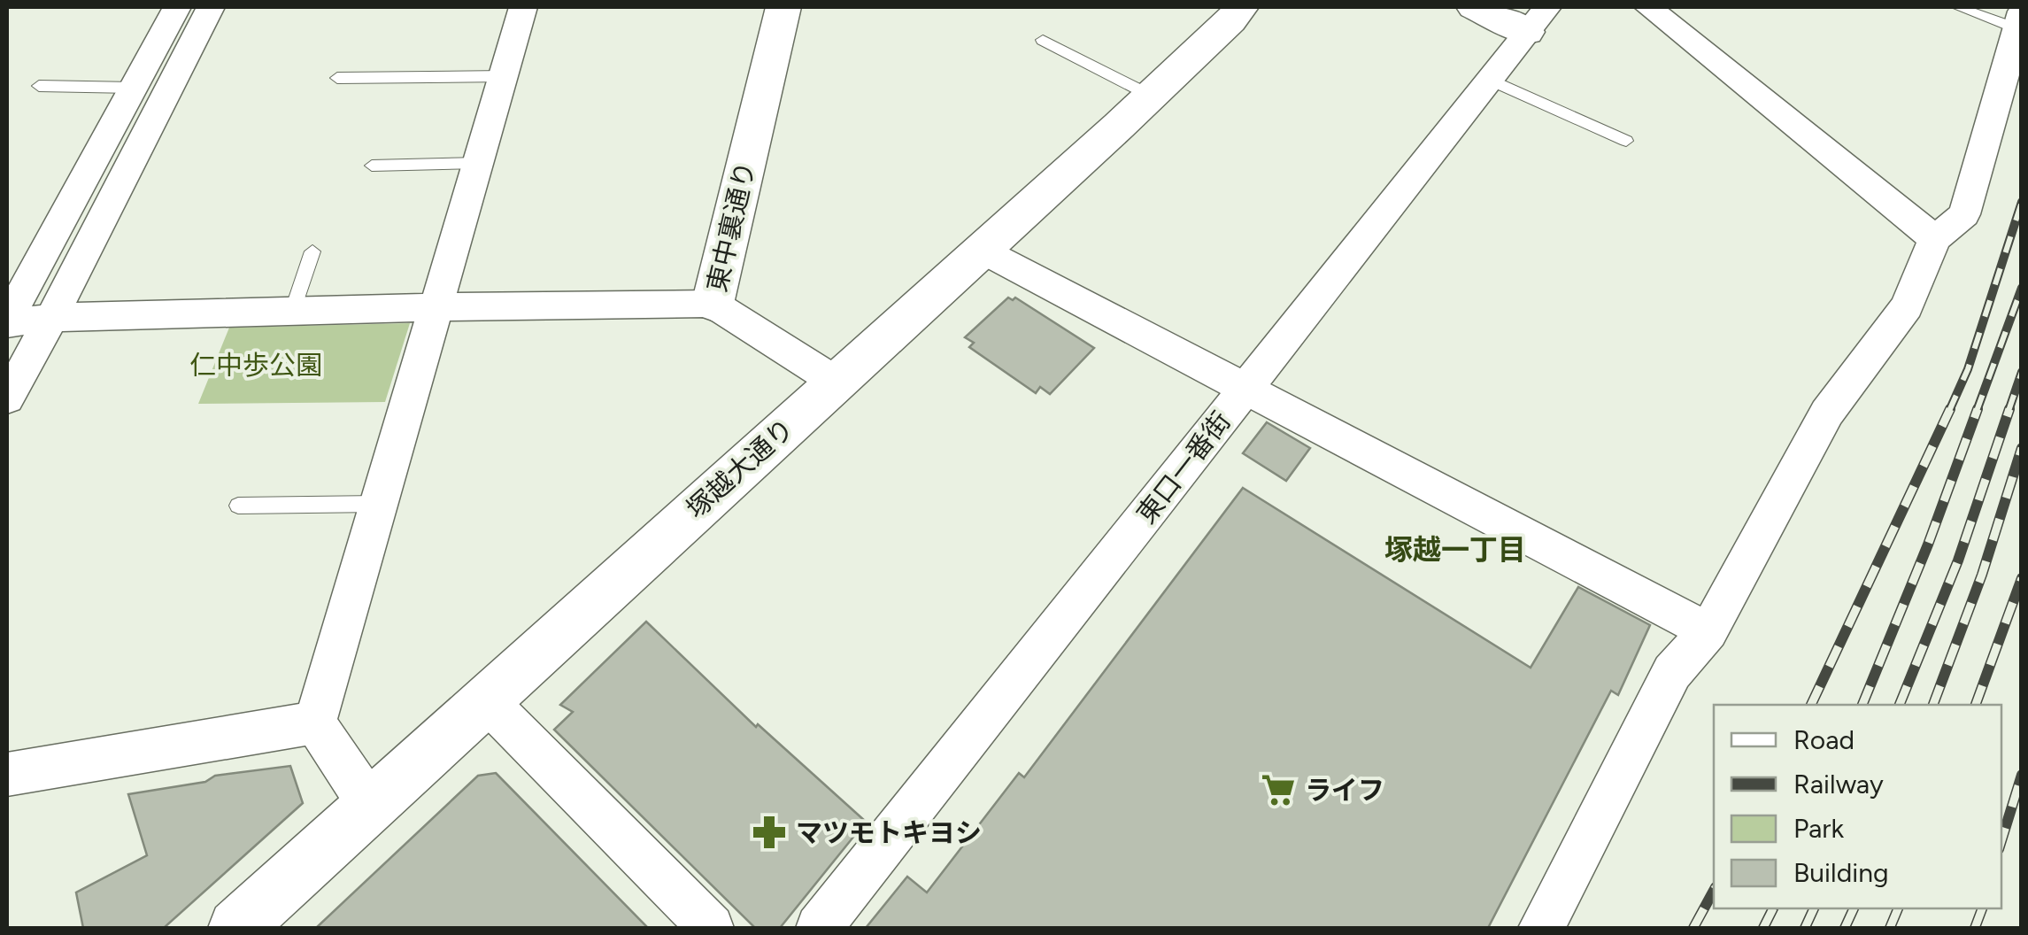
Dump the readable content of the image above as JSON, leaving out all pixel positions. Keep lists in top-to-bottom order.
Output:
{
  "streets": {
    "street": ["東中裏通り", "東口一番街", "塚越大通り"]
  },
  "crossings": [
    ["東中裏通り", "塚越大通り"]
  ],
  "districts": ["塚越一丁目"],
  "parks": ["仁中歩公園"],
  "places": {
    "supermarket": ["ライフ"],
    "pharmacy": ["マツモトキヨシ"]
  },
  "legend": [
    "Road",
    "Railway",
    "Park",
    "Building"
  ]
}
